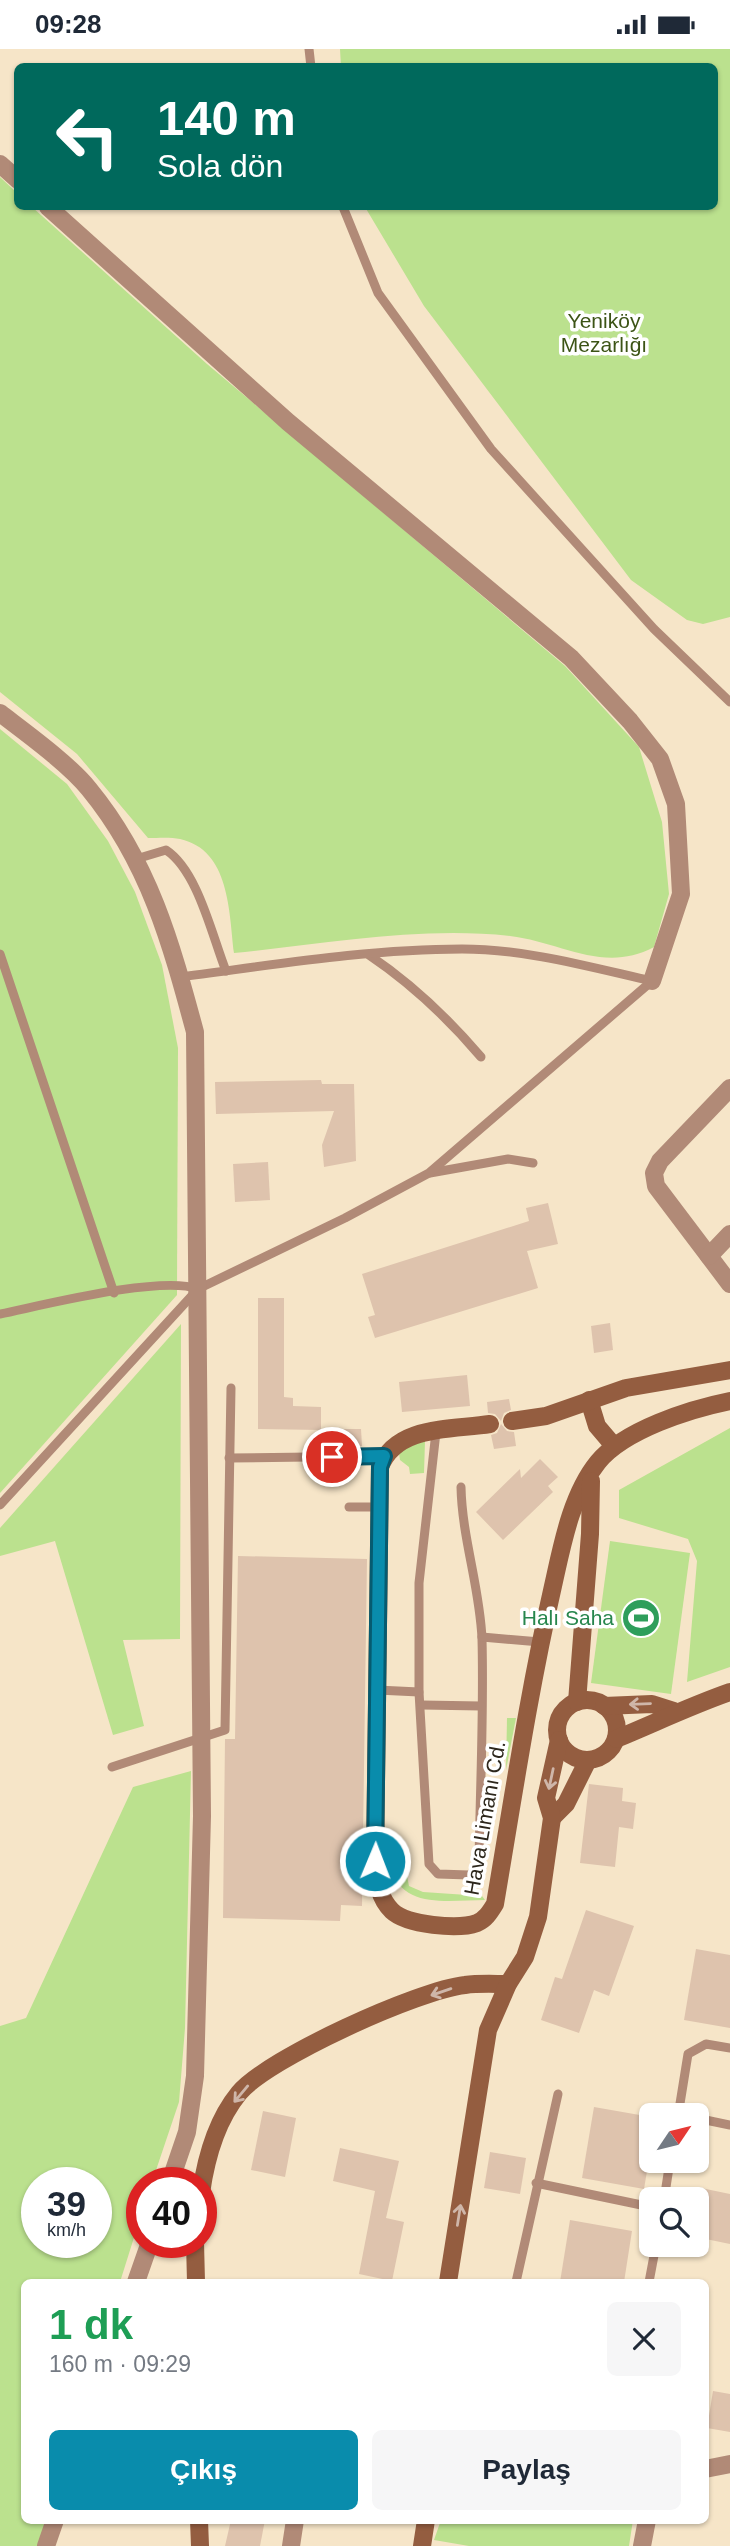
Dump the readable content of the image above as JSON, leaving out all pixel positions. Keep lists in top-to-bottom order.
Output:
{
  "streets": {
    "street": ["Hava Limanı Cd."]
  },
  "parks": ["Yeniköy Mezarlığı"],
  "places": {
    "sports": ["Halı Saha"]
  },
  "north": "top right",
  "page": {
    "status": "09:28",
    "turn": ["140 m", "Sola dön"],
    "speed": "39 km/h",
    "limit": "40",
    "heading": ["1 dk", "160 m · 09:29"],
    "buttons": ["Çıkış", "Paylaş"]
  }
}
